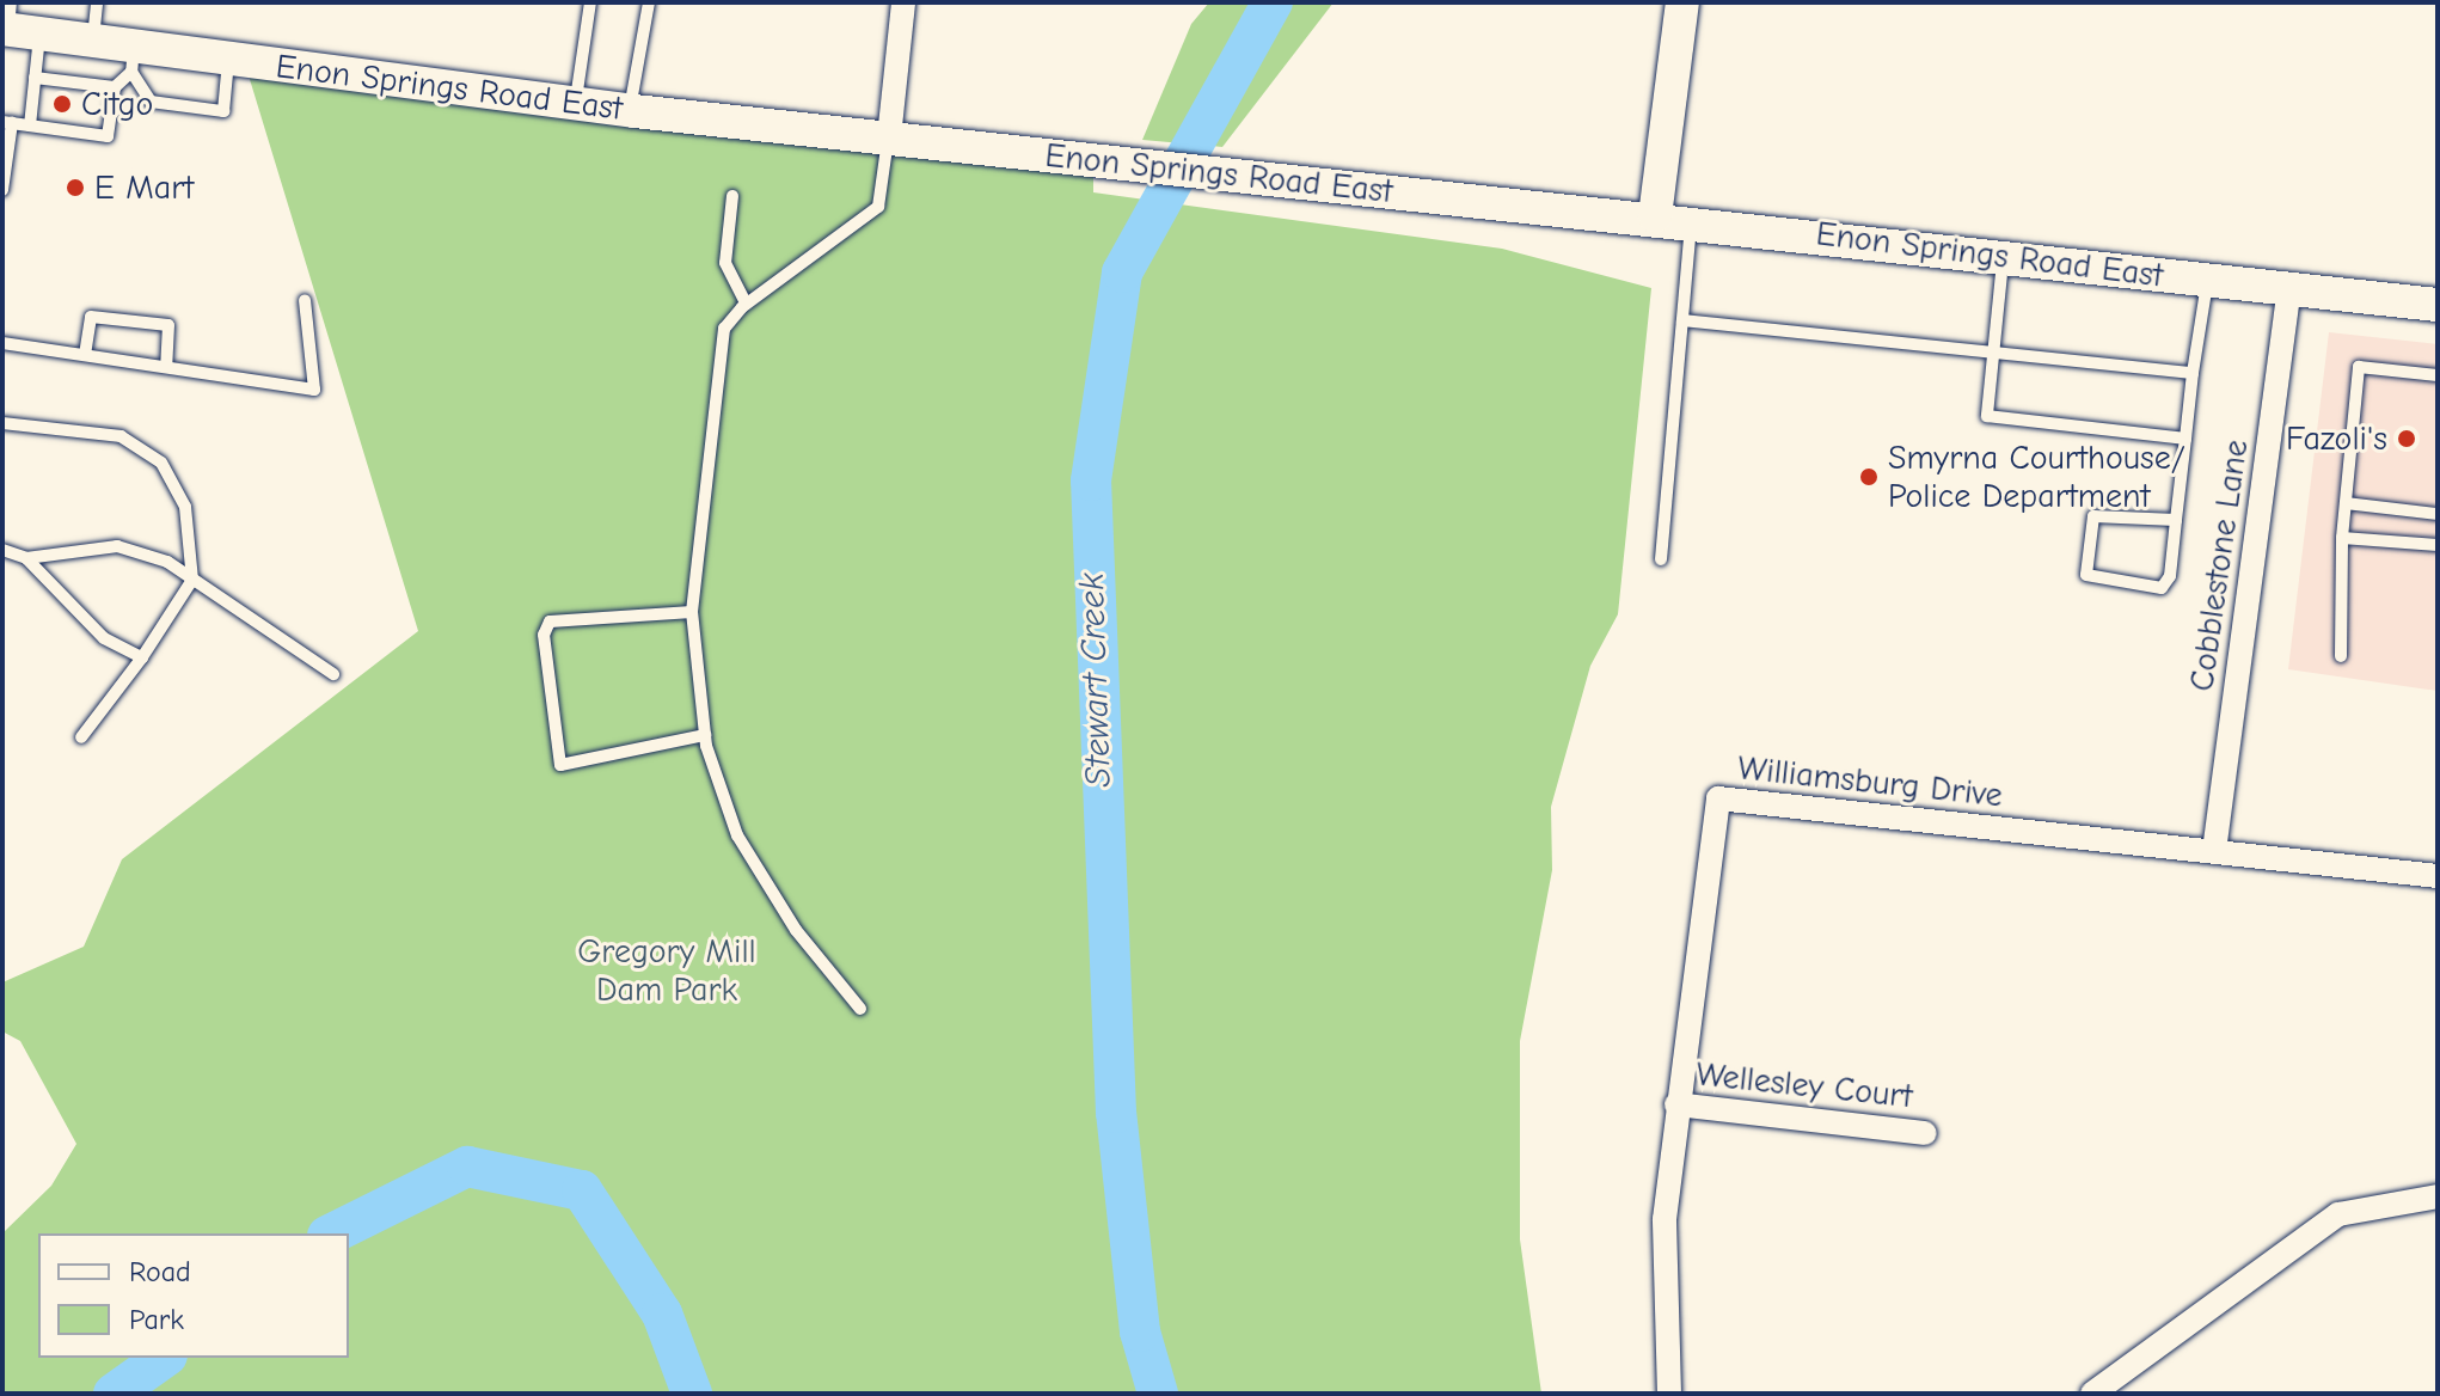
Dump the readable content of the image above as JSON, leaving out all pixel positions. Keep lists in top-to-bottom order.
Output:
{
  "streets": {
    "street": [
      "Enon Springs Road East",
      "Cobblestone Lane",
      "Williamsburg Drive",
      "Wellesley Court"
    ]
  },
  "crossings": [
    ["Enon Springs Road East", "Cobblestone Lane"],
    ["Cobblestone Lane", "Williamsburg Drive"],
    ["Williamsburg Drive", "Wellesley Court"]
  ],
  "water": ["Stewart Creek"],
  "parks": ["Gregory Mill Dam Park"],
  "places": [
    "Citgo",
    "E Mart",
    "Fazoli's",
    "Smyrna Courthouse/ Police Department"
  ],
  "legend": ["Road", "Park"]
}
